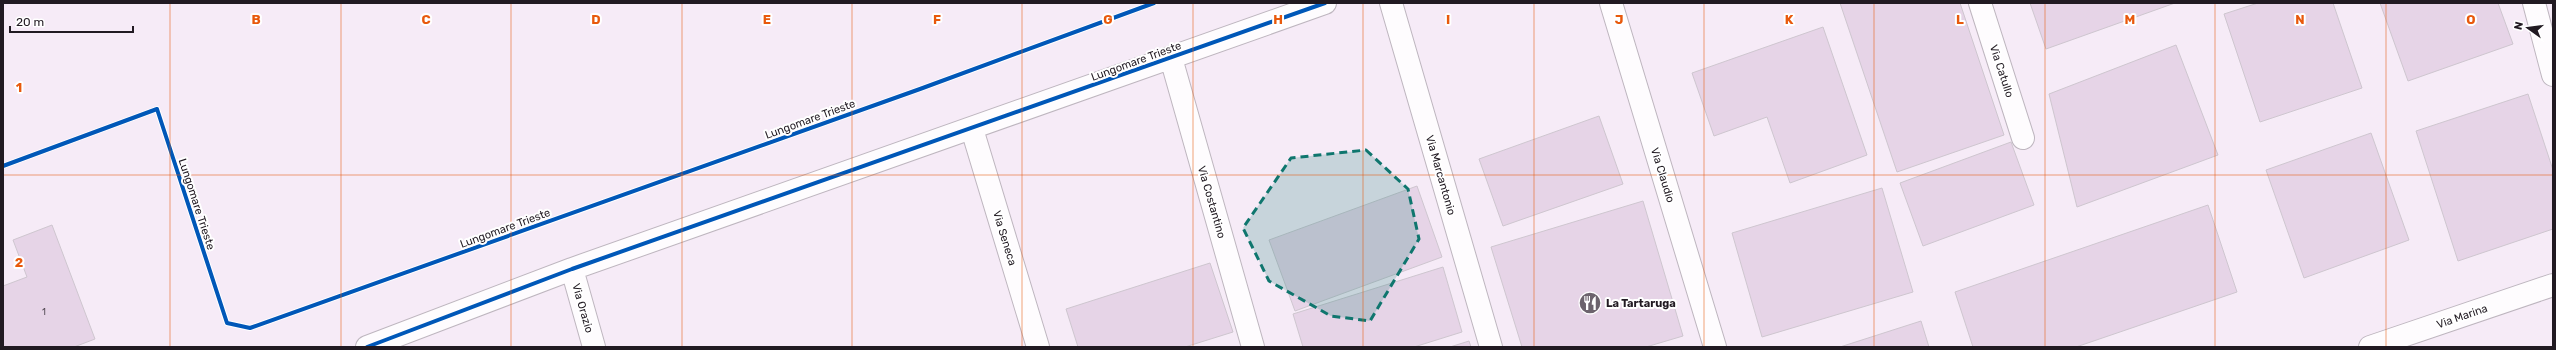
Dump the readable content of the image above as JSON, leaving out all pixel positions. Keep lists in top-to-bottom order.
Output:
{
  "streets": {
    "street": [
      "Lungomare Trieste",
      "Via Catullo",
      "Via Marcantonio",
      "Via Claudio",
      "Via Costantino",
      "Via Seneca",
      "Via Orazio",
      "Via Marina"
    ]
  },
  "crossings": [
    ["Lungomare Trieste", "Via Costantino"],
    ["Lungomare Trieste", "Via Seneca"],
    ["Lungomare Trieste", "Via Orazio"]
  ],
  "places": {
    "restaurant": ["La Tartaruga"]
  },
  "house_numbers": ["1"],
  "scale_bar": "20 m",
  "north": "left",
  "grid": {
    "columns": [
      "B",
      "C",
      "D",
      "E",
      "F",
      "G",
      "H",
      "I",
      "J",
      "K",
      "L",
      "M",
      "N",
      "O"
    ],
    "rows": ["1", "2"]
  }
}
